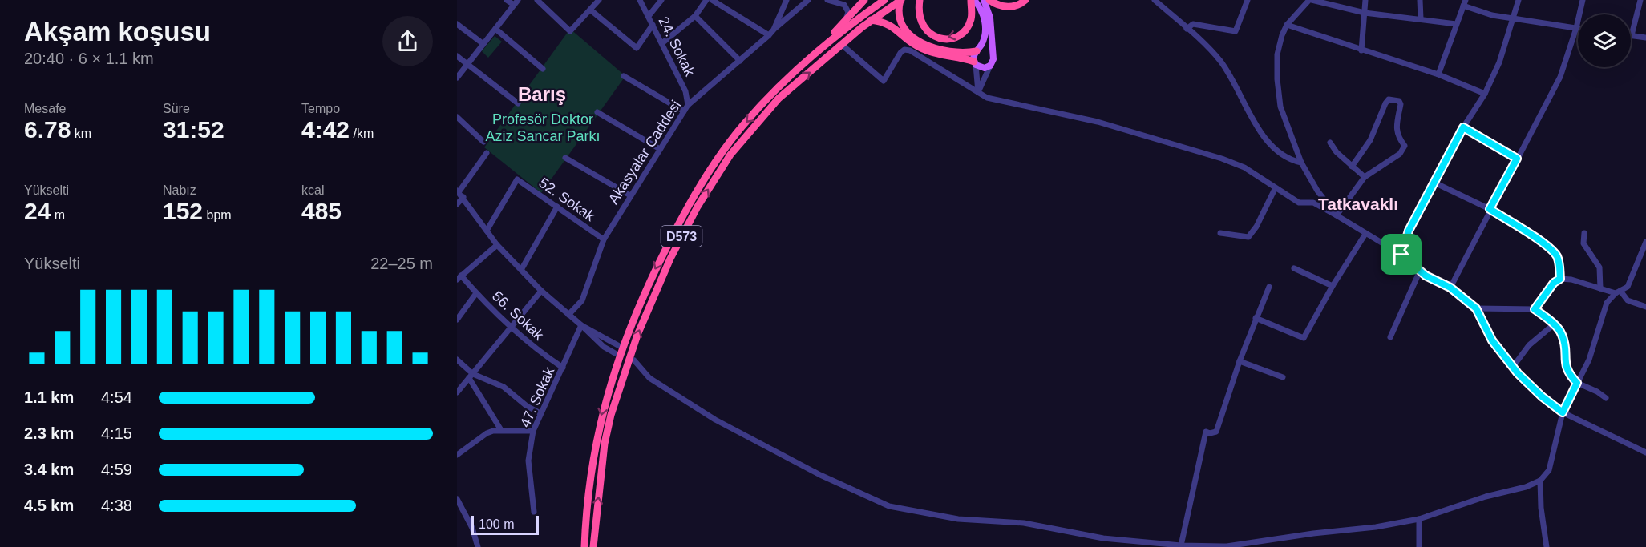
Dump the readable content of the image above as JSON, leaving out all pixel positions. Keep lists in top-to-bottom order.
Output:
{
  "streets": {
    "highway": ["D573"],
    "street": [
      "24. Sokak",
      "Akasyalar Caddesi",
      "52. Sokak",
      "56. Sokak",
      "47. Sokak"
    ]
  },
  "crossings": [
    ["24. Sokak", "Akasyalar Caddesi"],
    ["Akasyalar Caddesi", "52. Sokak"],
    ["56. Sokak", "47. Sokak"]
  ],
  "districts": ["Barış", "Tatkavaklı"],
  "parks": ["Profesör Doktor Aziz Sancar Parkı"],
  "scale_bar": "100 m",
  "page": {
    "heading": ["Akşam koşusu", "20:40 · 6 × 1.1 km"],
    "stats": [
      ["Mesafe", "6.78 km"],
      ["Süre", "31:52"],
      ["Tempo", "4:42 /km"],
      ["Yükselti", "24 m"],
      ["Nabız", "152 bpm"],
      ["kcal", "485"]
    ],
    "chart": ["Yükselti", "22–25 m"],
    "list": [
      {
        "name": "1.1 km",
        "note": "4:54"
      },
      {
        "name": "2.3 km",
        "note": "4:15"
      },
      {
        "name": "3.4 km",
        "note": "4:59"
      },
      {
        "name": "4.5 km",
        "note": "4:38"
      }
    ],
    "scale": "100 m"
  }
}
